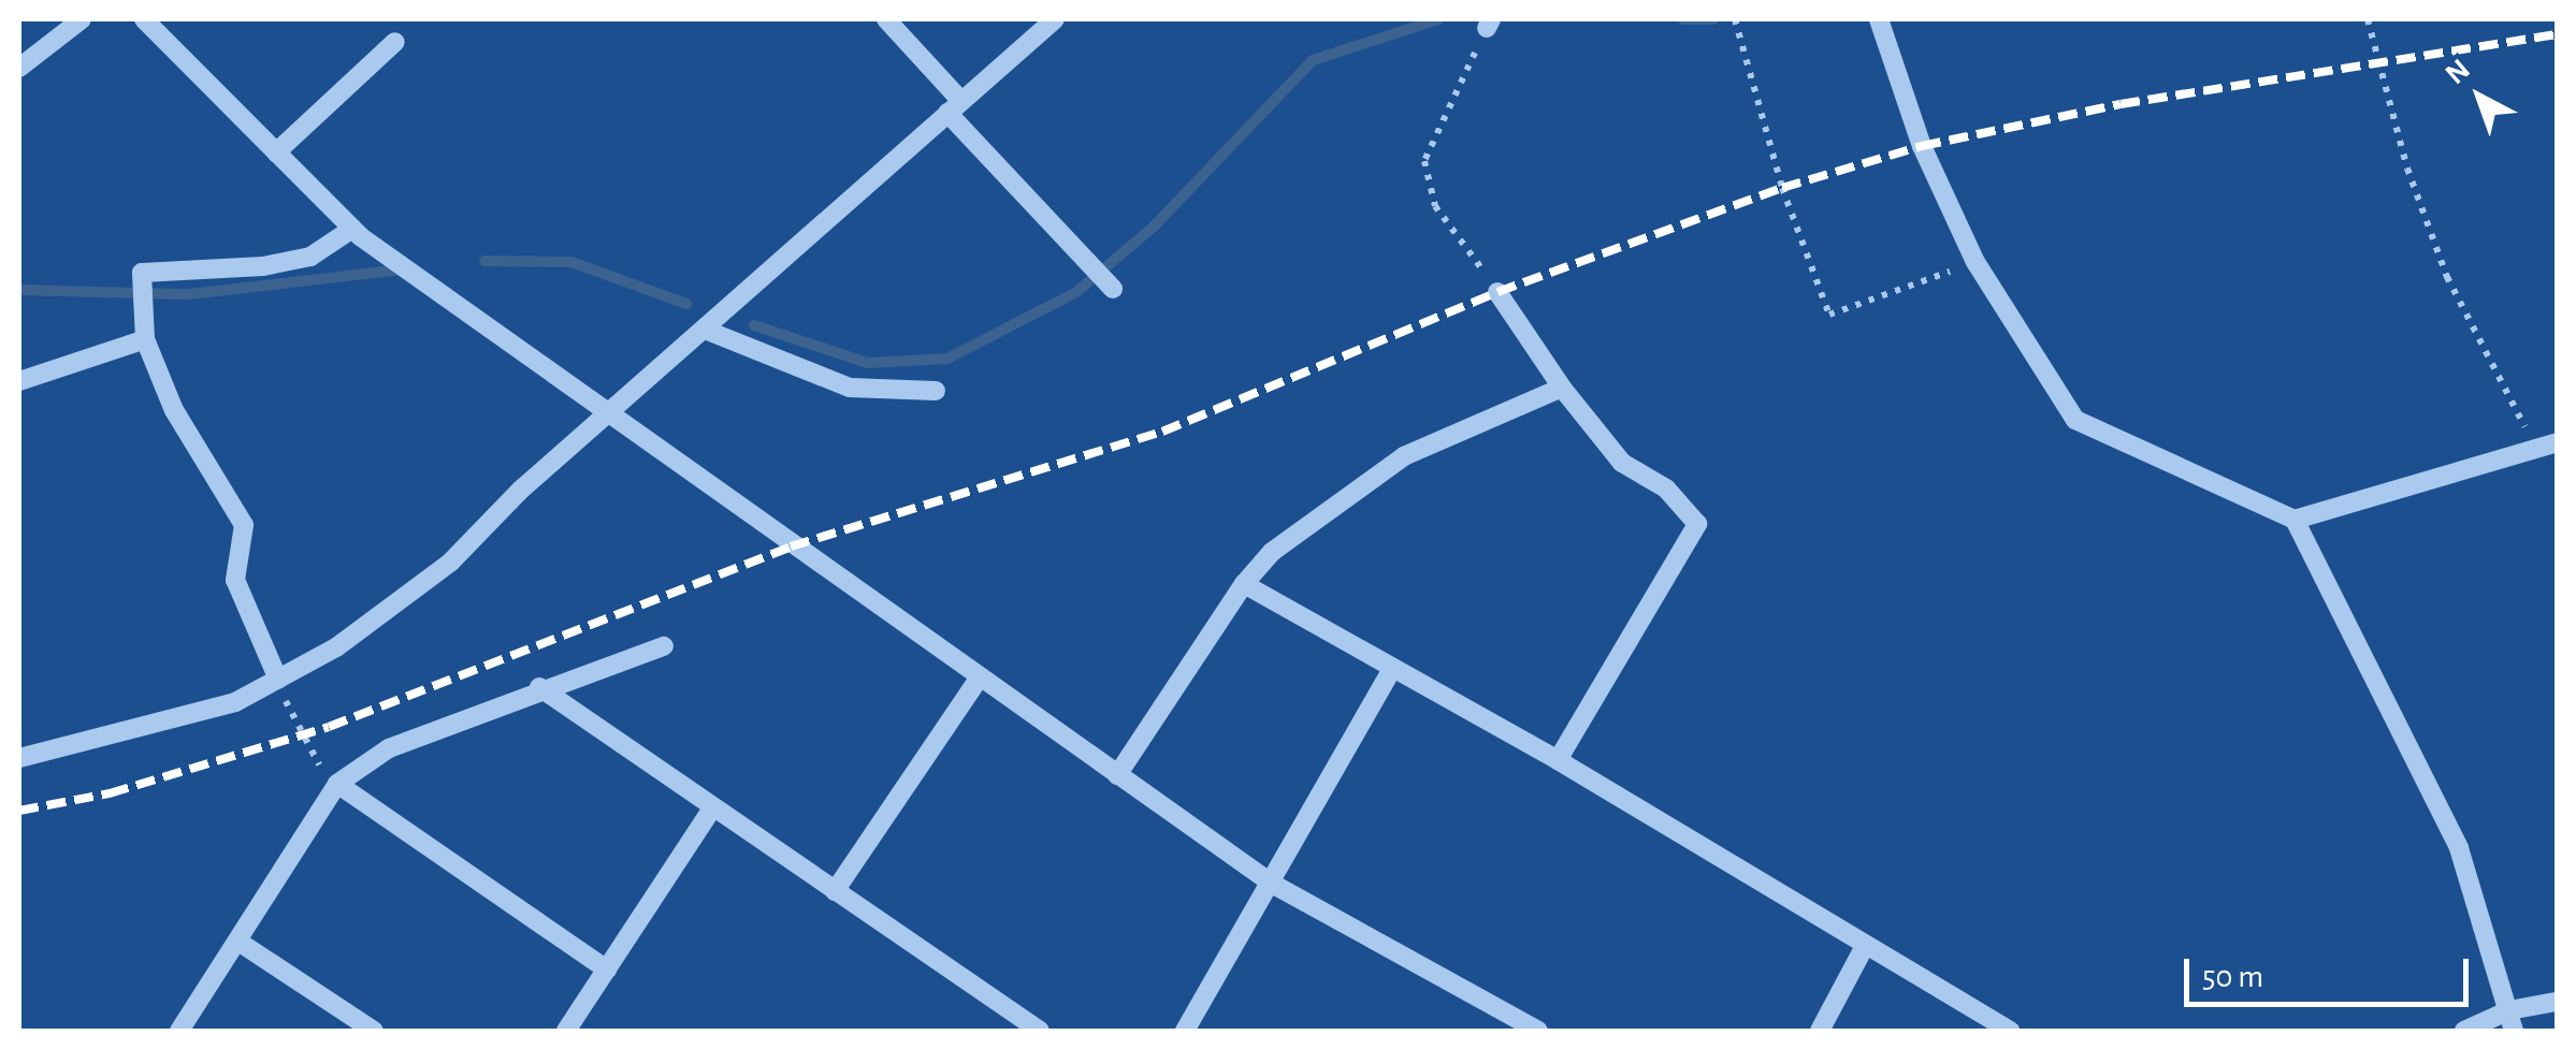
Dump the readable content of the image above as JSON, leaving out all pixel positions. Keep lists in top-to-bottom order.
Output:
{
  "scale_bar": "50 m",
  "north": "top left"
}
